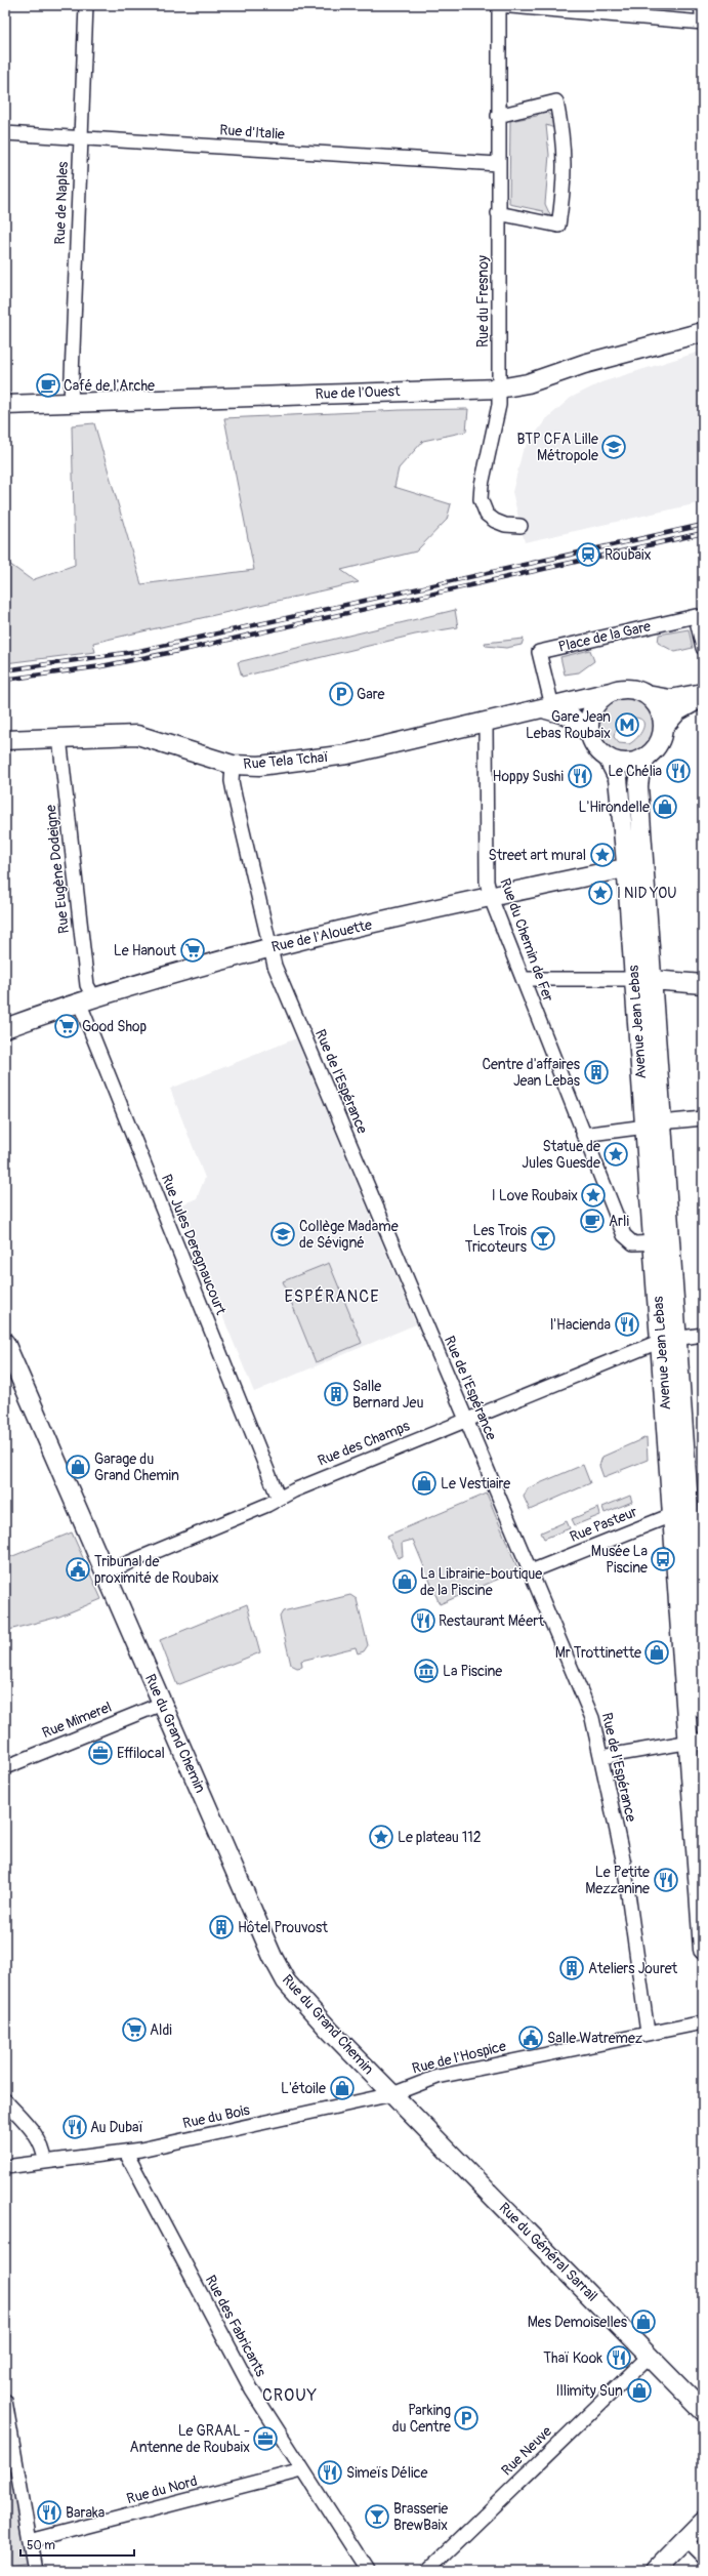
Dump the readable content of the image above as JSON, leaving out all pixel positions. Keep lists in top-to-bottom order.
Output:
{
  "streets": {
    "main road": [
      "Rue de l'Ouest",
      "Rue Tela Tchaï",
      "Rue de l'Alouette",
      "Avenue Jean Lebas",
      "Rue du Grand Chemin",
      "Rue du Général Sarrail"
    ],
    "street": [
      "Rue d'Italie",
      "Rue de Naples",
      "Rue du Fresnoy",
      "Place de la Gare",
      "Rue Eugène Dodeigne",
      "Rue du Chemin de Fer",
      "Rue de l'Espérance",
      "Rue Jules Deregnaucourt",
      "Rue des Champs",
      "Rue Pasteur",
      "Rue Mimerel",
      "Rue de l'Hospice",
      "Rue du Bois",
      "Rue des Fabricants",
      "Rue Neuve",
      "Rue du Nord"
    ]
  },
  "crossings": [
    ["Rue d'Italie", "Rue de Naples"],
    ["Rue d'Italie", "Rue du Fresnoy"],
    ["Rue de Naples", "Rue de l'Ouest"],
    ["Rue du Fresnoy", "Rue de l'Ouest"],
    ["Place de la Gare", "Rue Tela Tchaï"],
    ["Rue Tela Tchaï", "Rue Eugène Dodeigne"],
    ["Rue Tela Tchaï", "Rue du Chemin de Fer"],
    ["Rue Tela Tchaï", "Avenue Jean Lebas"],
    ["Rue Tela Tchaï", "Rue de l'Espérance"],
    ["Rue Eugène Dodeigne", "Rue de l'Alouette"],
    ["Rue Eugène Dodeigne", "Rue Jules Deregnaucourt"],
    ["Rue de l'Alouette", "Rue du Chemin de Fer"],
    ["Rue de l'Alouette", "Avenue Jean Lebas"],
    ["Rue de l'Alouette", "Rue de l'Espérance"],
    ["Rue de l'Alouette", "Rue Jules Deregnaucourt"],
    ["Rue du Chemin de Fer", "Avenue Jean Lebas"],
    ["Avenue Jean Lebas", "Rue des Champs"],
    ["Avenue Jean Lebas", "Rue Pasteur"],
    ["Rue de l'Espérance", "Rue des Champs"],
    ["Rue de l'Espérance", "Rue Pasteur"],
    ["Rue de l'Espérance", "Rue de l'Hospice"],
    ["Rue Jules Deregnaucourt", "Rue des Champs"],
    ["Rue des Champs", "Rue du Grand Chemin"],
    ["Rue Mimerel", "Rue du Grand Chemin"],
    ["Rue du Grand Chemin", "Rue de l'Hospice"],
    ["Rue du Grand Chemin", "Rue du Bois"],
    ["Rue du Grand Chemin", "Rue du Général Sarrail"],
    ["Rue de l'Hospice", "Rue du Bois"],
    ["Rue de l'Hospice", "Rue du Général Sarrail"],
    ["Rue du Bois", "Rue du Général Sarrail"],
    ["Rue du Bois", "Rue des Fabricants"],
    ["Rue du Général Sarrail", "Rue Neuve"],
    ["Rue des Fabricants", "Rue du Nord"]
  ],
  "districts": ["ESPÉRANCE", "CROUY"],
  "places": {
    "cafe": ["Café de l'Arche", "Arli"],
    "school or university": ["BTP CFA Lille Métropole", "Collège Madame de Sévigné"],
    "station": ["Roubaix"],
    "parking": ["Gare", "Parking du Centre"],
    "metro station": ["Gare Jean Lebas Roubaix"],
    "restaurant": [
      "Le Chélia",
      "Hoppy Sushi",
      "l'Hacienda",
      "Restaurant Méert",
      "Le Petite Mezzanine",
      "Au Dubaï",
      "Thaï Kook",
      "Simeïs Délice",
      "Baraka"
    ],
    "shop": [
      "L'Hirondelle",
      "Garage du Grand Chemin",
      "Le Vestiaire",
      "La Librairie-boutique de la Piscine",
      "Mr Trottinette",
      "L'étoile",
      "Mes Demoiselles",
      "Illimity Sun"
    ],
    "place": [
      "Street art mural",
      "I NID YOU",
      "Statue de Jules Guesde",
      "I Love Roubaix",
      "Le plateau 112"
    ],
    "supermarket": ["Le Hanout", "Good Shop", "Aldi"],
    "building": [
      "Centre d'affaires Jean Lebas",
      "Salle Bernard Jeu",
      "Hôtel Prouvost",
      "Ateliers Jouret"
    ],
    "bar": ["Les Trois Tricoteurs", "Brasserie BrewBaix"],
    "bus stop": ["Musée La Piscine"],
    "public building": ["Tribunal de proximité de Roubaix", "Salle Watremez"],
    "museum": ["La Piscine"],
    "office": ["Effilocal", "Le GRAAL - Antenne de Roubaix"]
  },
  "scale_bar": "50 m"
}
